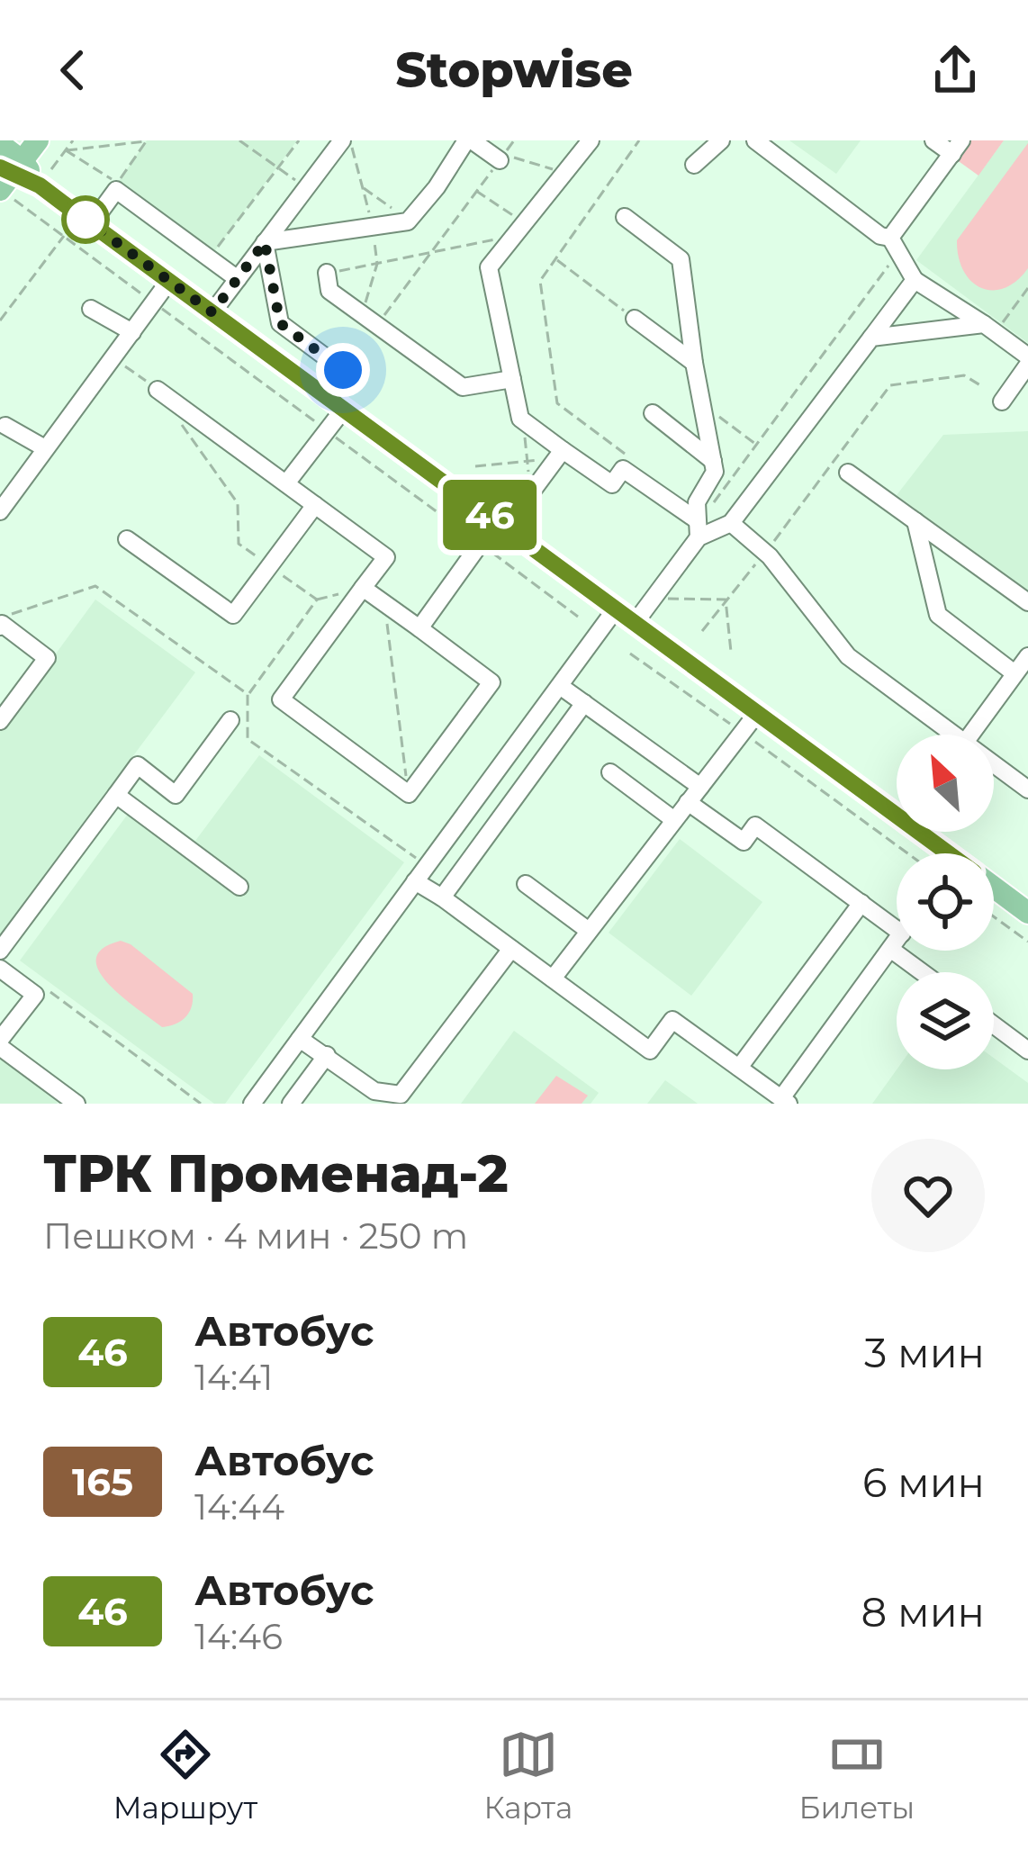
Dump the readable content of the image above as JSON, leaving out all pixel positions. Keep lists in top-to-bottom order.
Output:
{
  "lines": ["bus line 46"],
  "north": "top left",
  "page": {
    "header": "Stopwise",
    "on_map": "46",
    "heading": ["ТРК Променад-2", "Пешком · 4 мин · 250 m"],
    "list": [
      {
        "mark": "46",
        "name": "Автобус",
        "note": "14:41",
        "value": "3 мин"
      },
      {
        "mark": "165",
        "name": "Автобус",
        "note": "14:44",
        "value": "6 мин"
      },
      {
        "mark": "46",
        "name": "Автобус",
        "note": "14:46",
        "value": "8 мин"
      }
    ],
    "tabs": ["Маршрут", "Карта", "Билеты"]
  }
}
